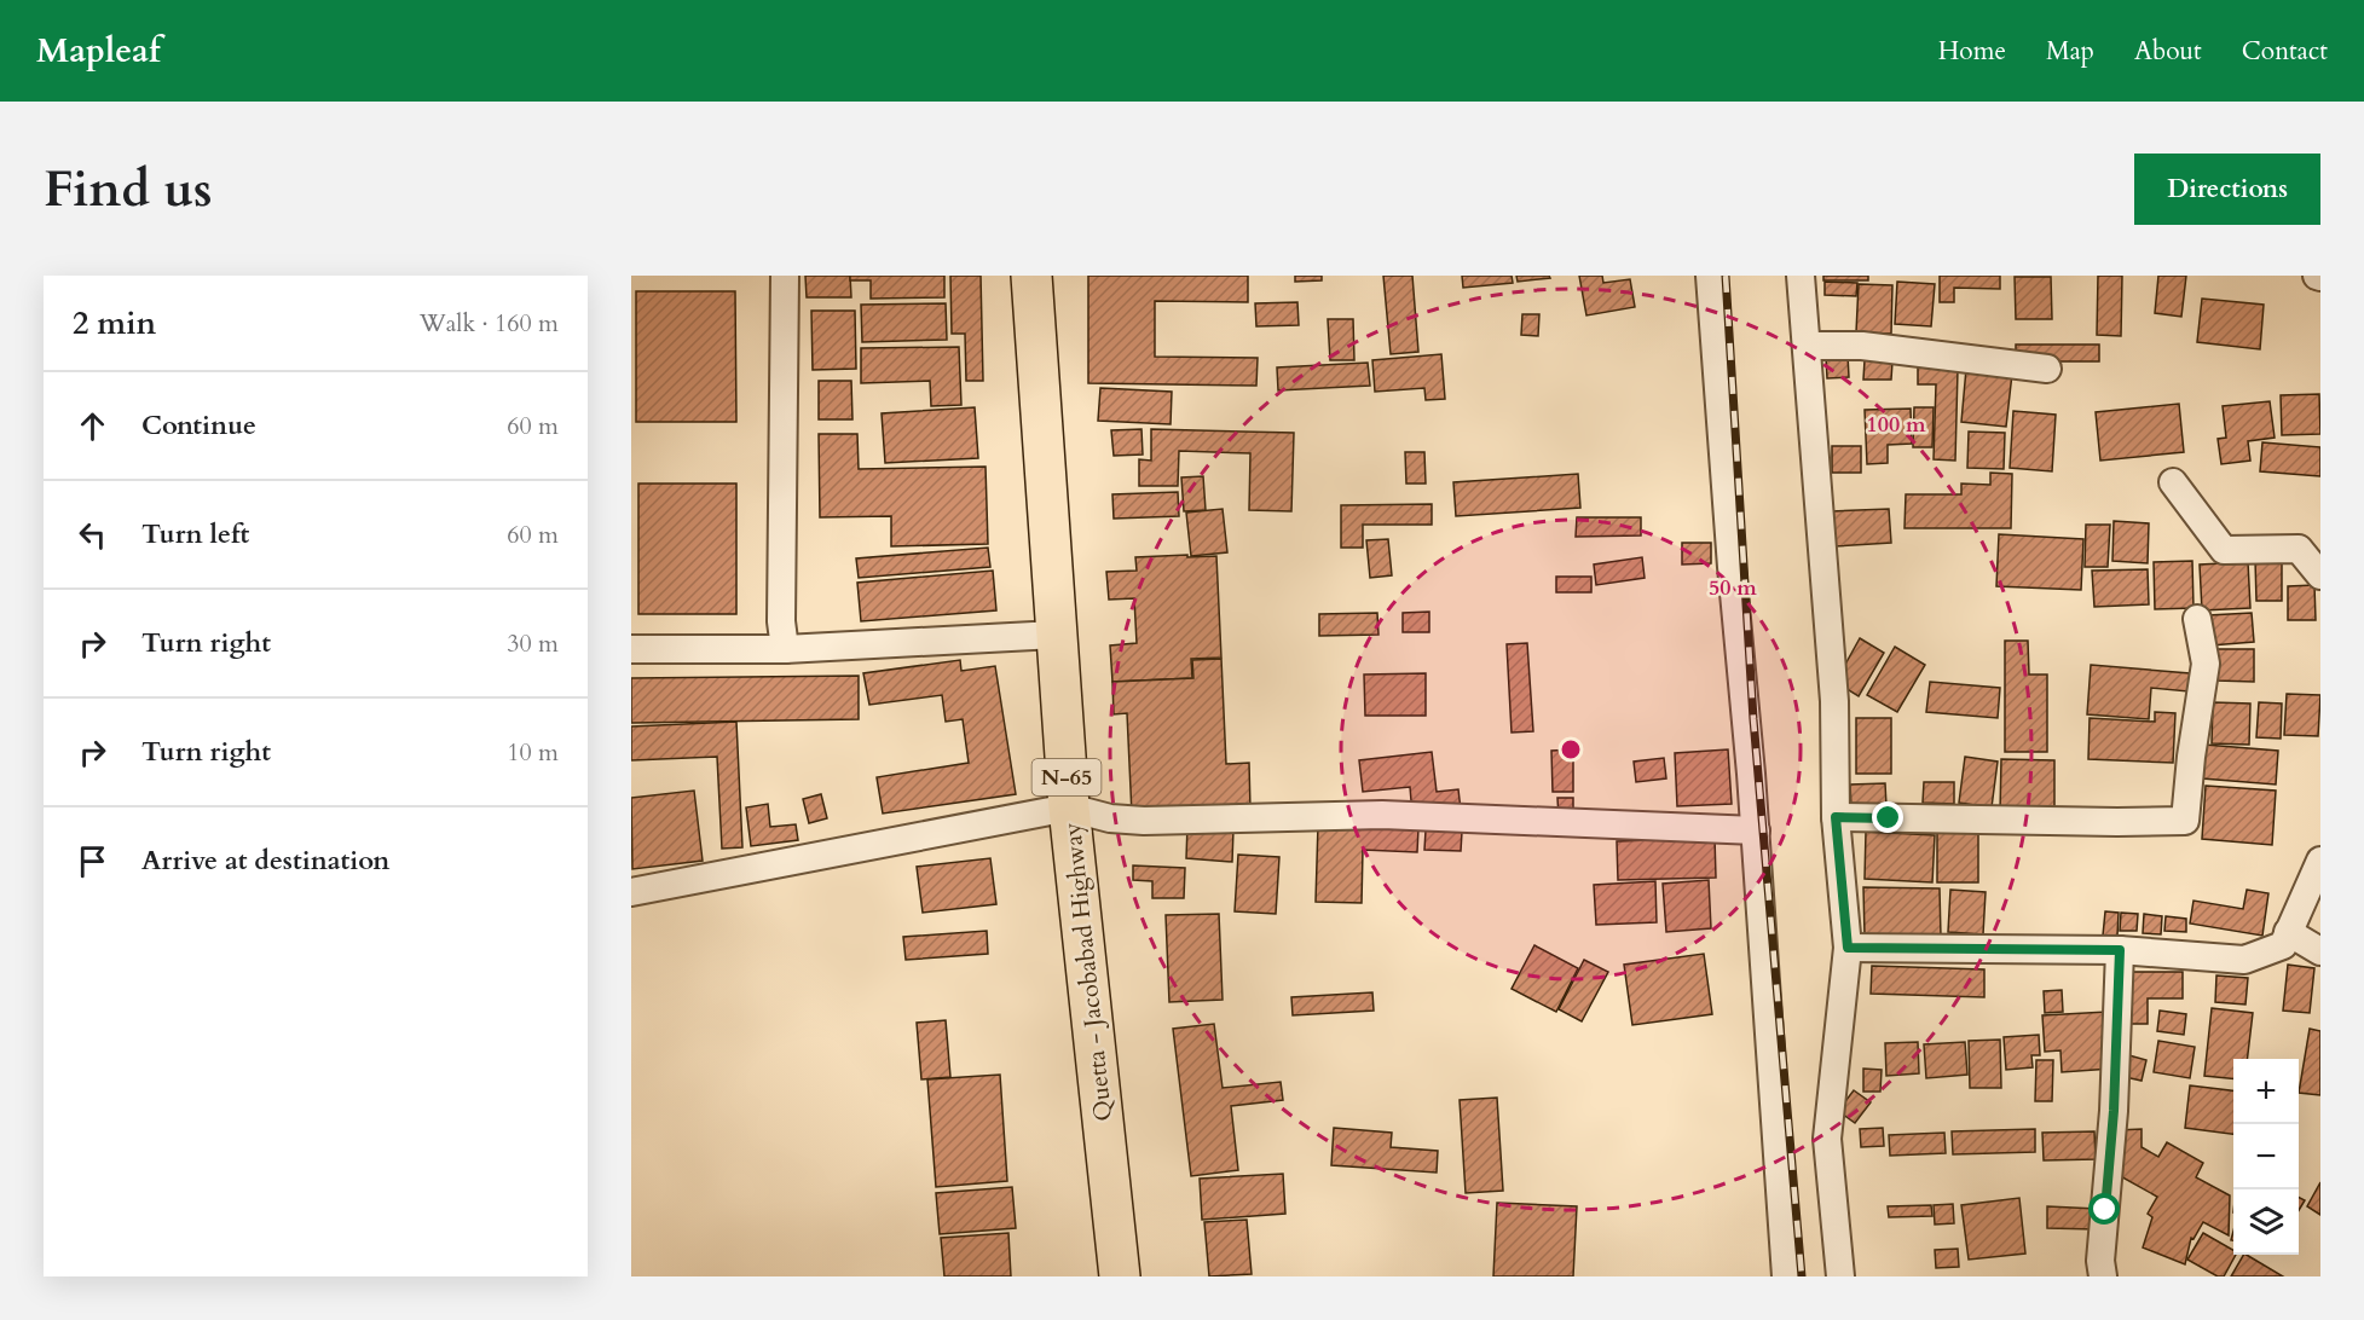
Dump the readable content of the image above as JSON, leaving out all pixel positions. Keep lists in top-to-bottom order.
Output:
{
  "streets": {
    "highway": ["N-65", "Quetta - Jacobabad Highway"]
  },
  "page": {
    "header": "Mapleaf",
    "nav": [
      "Home",
      "Map",
      "About",
      "Contact"
    ],
    "buttons": "Directions",
    "title": "Find us",
    "heading": ["2 min", "Walk · 160 m"],
    "list": [
      ["Continue", "60 m"],
      ["Turn left", "60 m"],
      ["Turn right", "30 m"],
      ["Turn right", "10 m"],
      "Arrive at destination"
    ],
    "map_buttons": ["+", "−"]
  },
  "rings": ["100 m", "50 m"]
}
